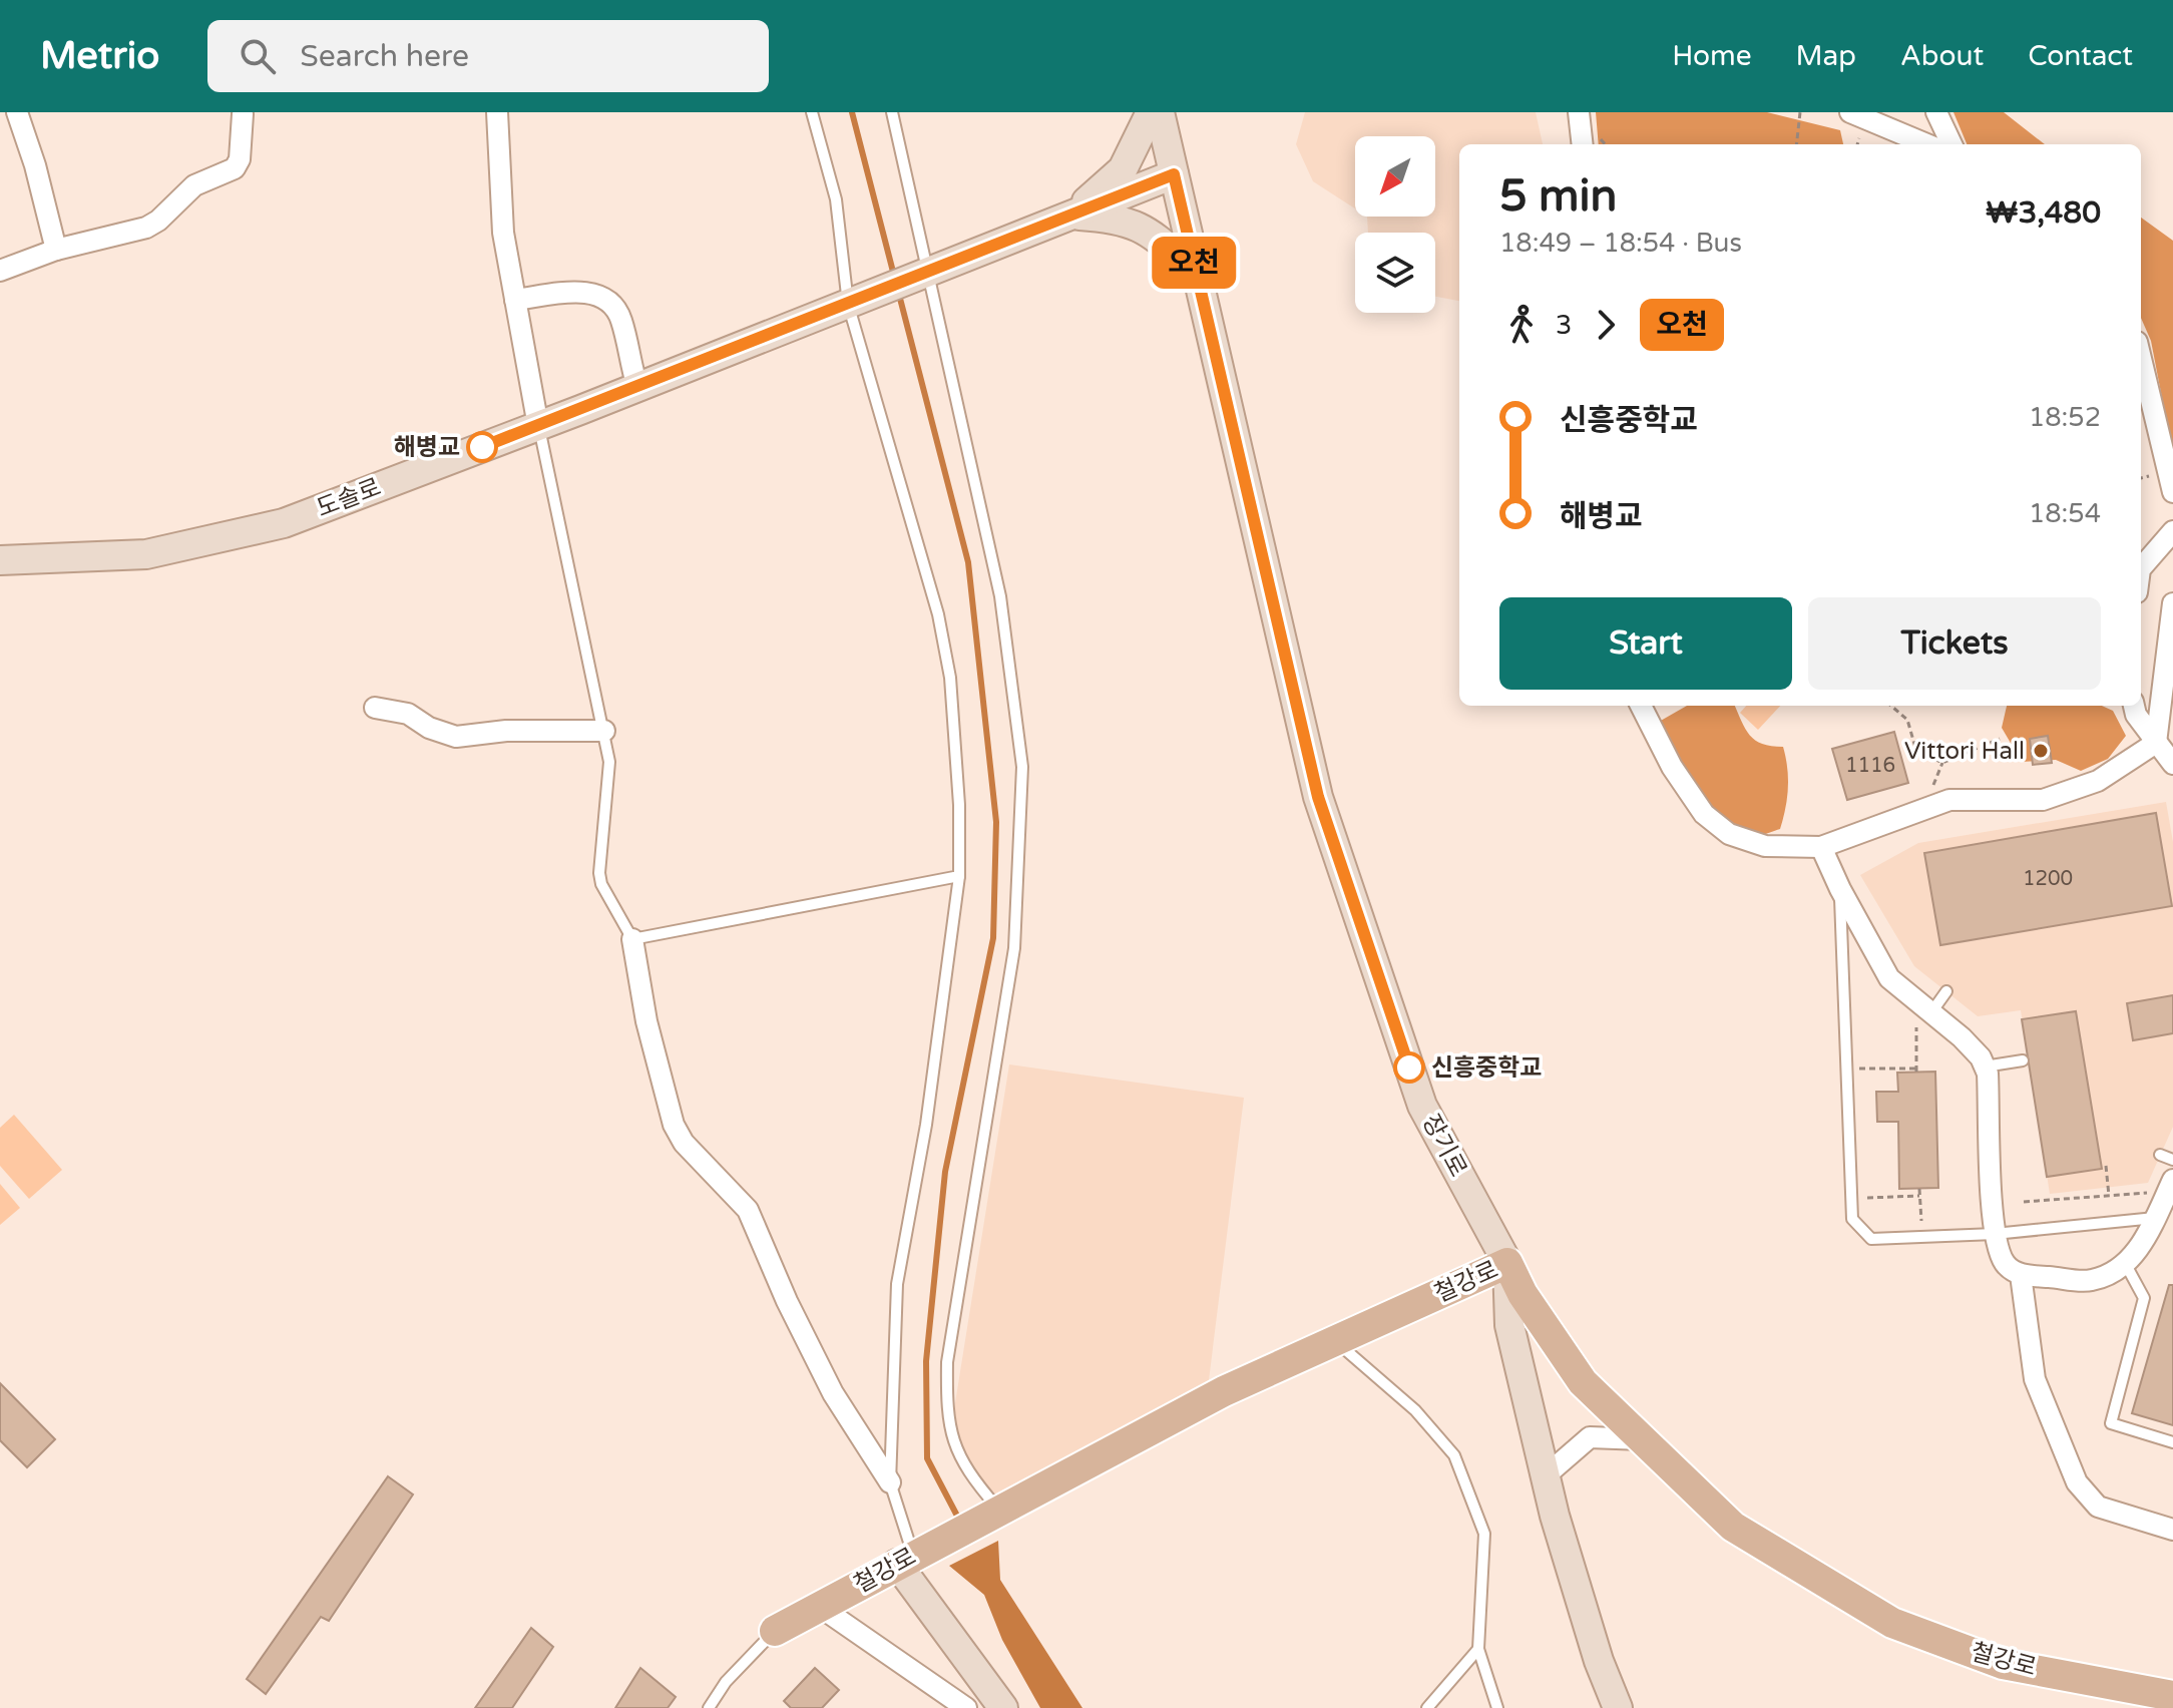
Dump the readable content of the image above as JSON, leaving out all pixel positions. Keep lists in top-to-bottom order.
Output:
{
  "streets": {
    "main road": ["도솔로", "장기로", "철강로"]
  },
  "crossings": [
    ["도솔로", "장기로"],
    ["장기로", "철강로"]
  ],
  "places": ["해병교", "Vittori Hall", "신흥중학교"],
  "lines": ["bus line 오천"],
  "house_numbers": ["1116", "1200"],
  "north": "bottom left",
  "page": {
    "header": "Metrio",
    "search": "Search here",
    "nav": [
      "Home",
      "Map",
      "About",
      "Contact"
    ],
    "on_map": "오천",
    "heading": ["5 min", "18:49 – 18:54 · Bus", "₩3,480"],
    "legs": ["3", "오천"],
    "list": [
      {
        "name": "신흥중학교",
        "value": "18:52"
      },
      {
        "name": "해병교",
        "value": "18:54"
      }
    ],
    "buttons": ["Start", "Tickets"]
  }
}
